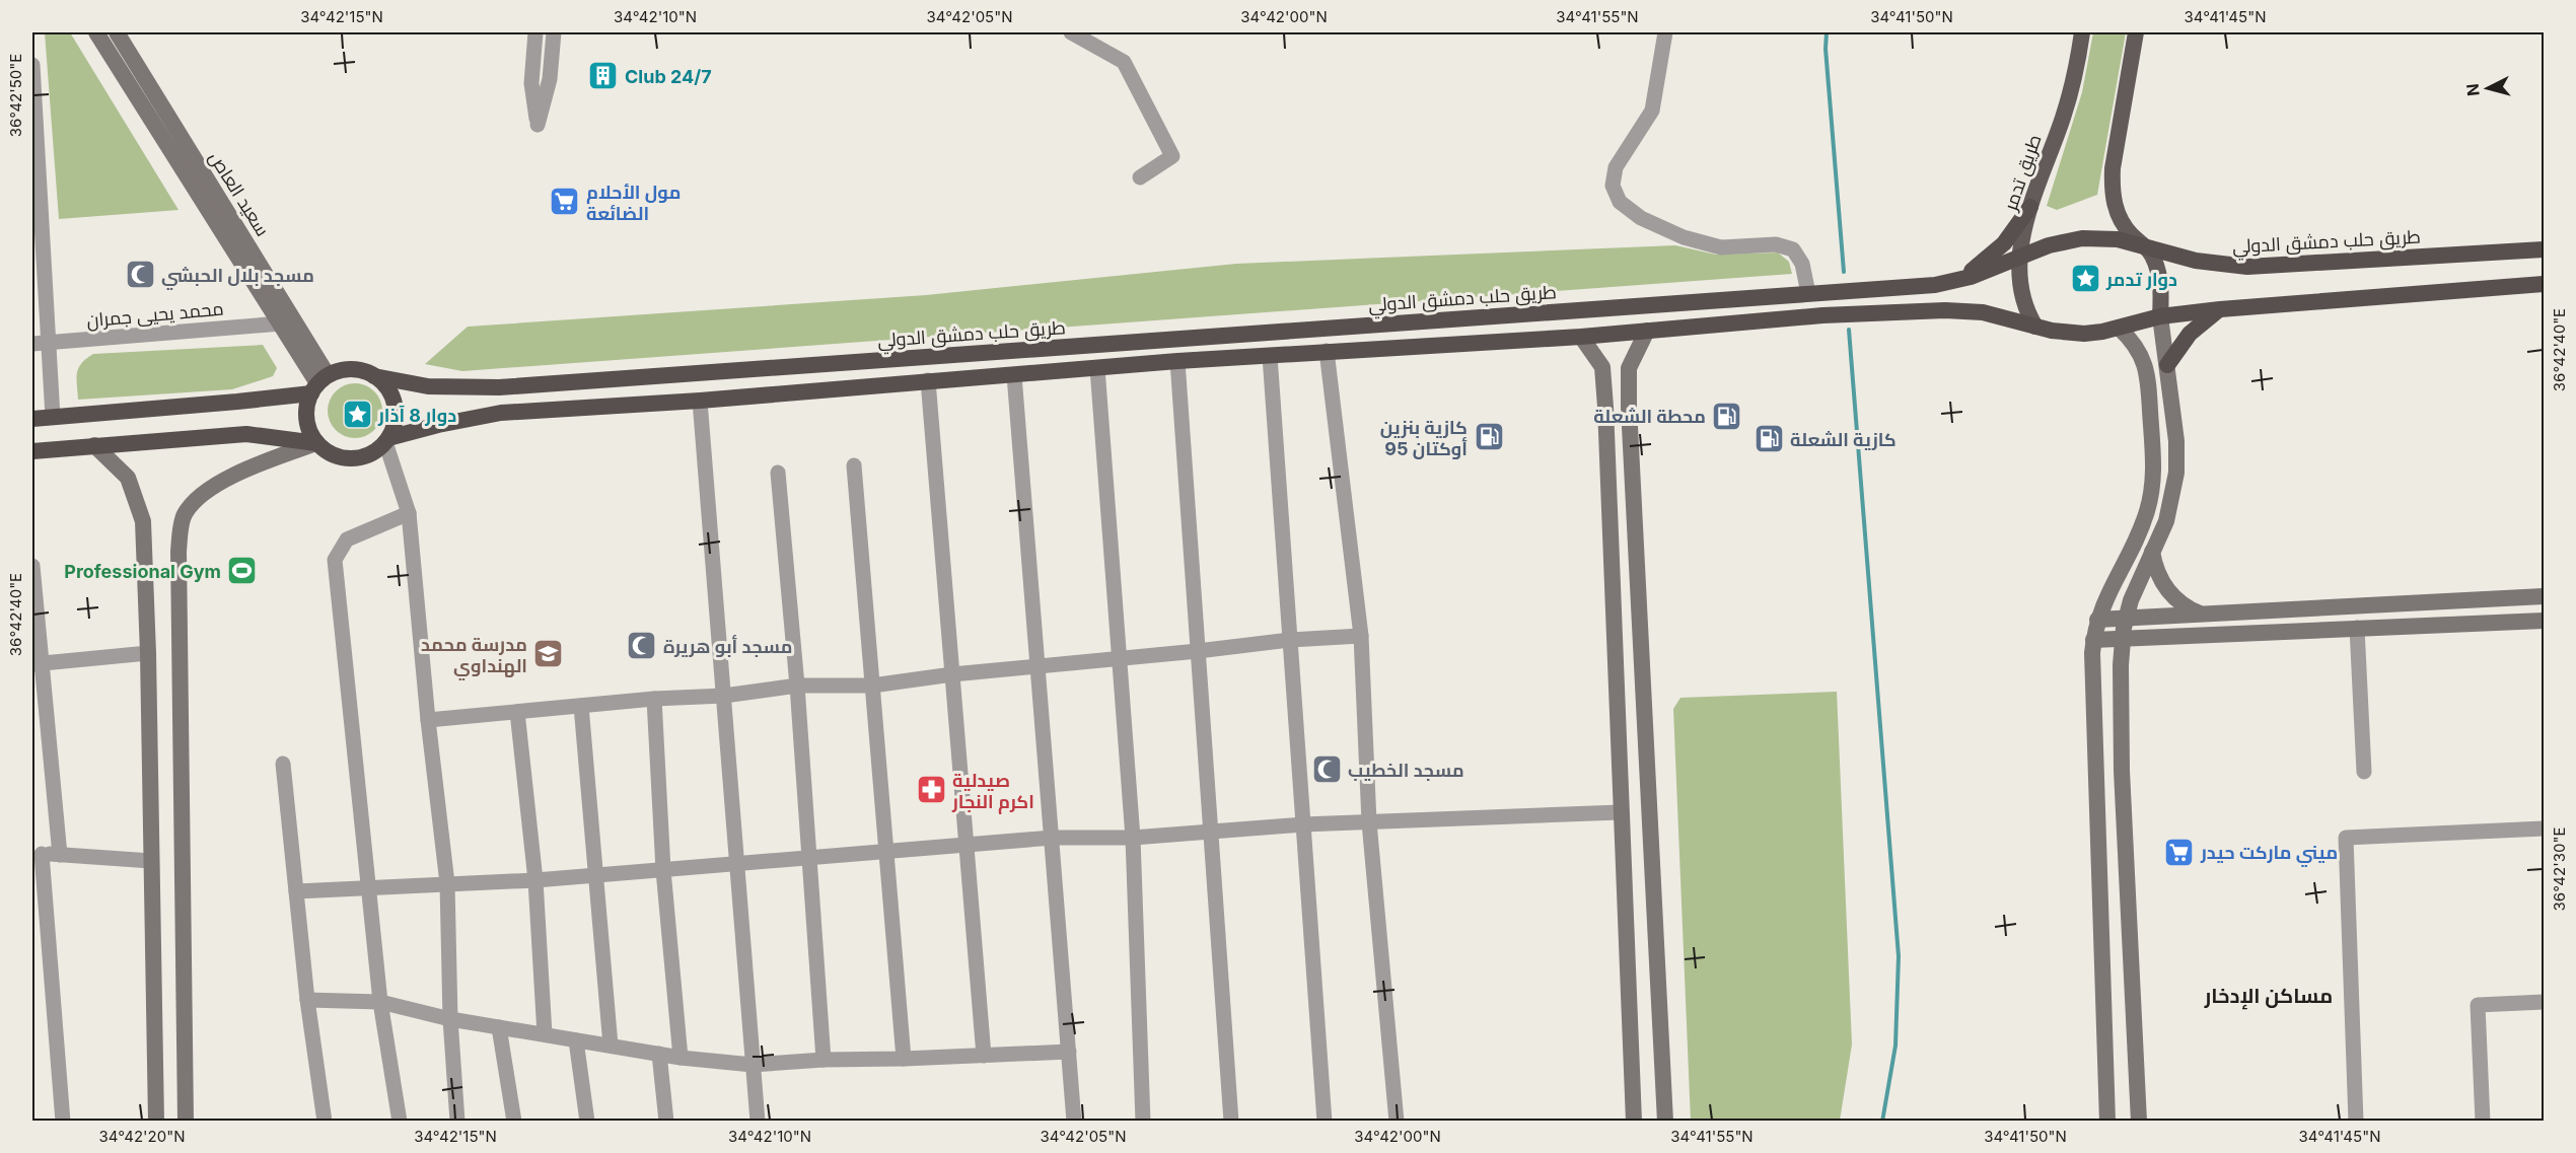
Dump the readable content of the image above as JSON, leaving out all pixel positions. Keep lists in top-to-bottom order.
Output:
{
  "streets": {
    "highway": ["طريق حلب دمشق الدولي"],
    "main road": ["طريق تدمر", "سعيد العاص"],
    "street": ["محمد يحيى جمران"]
  },
  "crossings": [
    ["طريق تدمر", "طريق حلب دمشق الدولي"],
    ["سعيد العاص", "طريق حلب دمشق الدولي"]
  ],
  "districts": ["مساكن الإدخار"],
  "places": {
    "building": ["Club 24/7"],
    "supermarket": ["مول الأحلام الضائعة", "ميني ماركت حيدر"],
    "mosque": ["مسجد بلال الحبشي", "مسجد أبو هريرة", "مسجد الخطيب"],
    "place": ["دوار تدمر", "دوار 8 آذار"],
    "fuel station": ["محطة الشعلة", "كازية بنزين أوكتان 95", "كازية الشعلة"],
    "sports": ["Professional Gym"],
    "school or university": ["مدرسة محمد الهنداوي"],
    "pharmacy": ["صيدلية اكرم النجار"]
  },
  "north": "left",
  "coordinates": [
    "34°42'15\"N",
    "34°42'10\"N",
    "34°42'05\"N",
    "34°42'00\"N",
    "34°41'55\"N",
    "34°41'50\"N",
    "34°41'45\"N",
    "36°42'50\"E",
    "36°42'40\"E",
    "36°42'30\"E",
    "34°42'20\"N"
  ]
}
